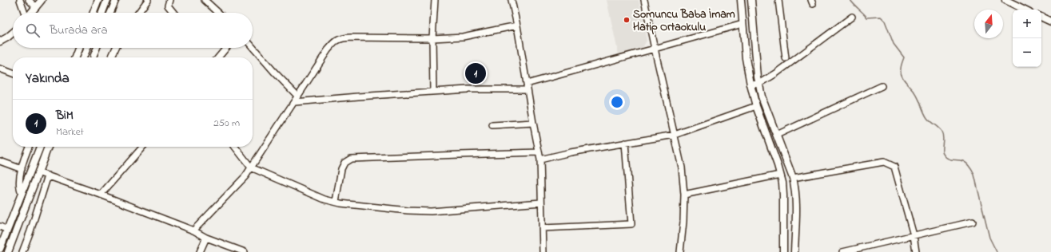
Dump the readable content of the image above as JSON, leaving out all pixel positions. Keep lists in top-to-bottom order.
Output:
{
  "places": ["Somuncu Baba İmam Hatip Ortaokulu"],
  "north": "top",
  "page": {
    "map_buttons": ["+", "−"],
    "search": "Burada ara",
    "heading": "Yakında",
    "pins": "1",
    "list": [
      {
        "mark": "1",
        "name": "BiM",
        "note": "Market",
        "value": "250 m"
      }
    ]
  }
}
